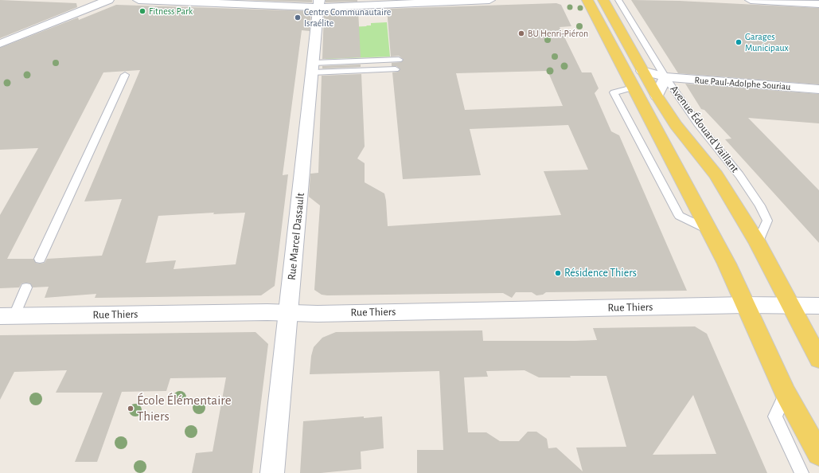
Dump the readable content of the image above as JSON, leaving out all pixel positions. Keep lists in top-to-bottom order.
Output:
{
  "streets": {
    "main road": ["Avenue Édouard Vaillant"],
    "street": ["Rue Paul-Adolphe Souriau", "Rue Marcel Dassault", "Rue Thiers"]
  },
  "crossings": [
    ["Rue Paul-Adolphe Souriau", "Avenue Édouard Vaillant"],
    ["Rue Marcel Dassault", "Rue Thiers"]
  ],
  "places": [
    "Fitness Park",
    "Centre Communautaire Israélite",
    "BU Henri-Piéron",
    "Garages Municipaux",
    "Résidence Thiers",
    "École Élémentaire Thiers"
  ]
}
